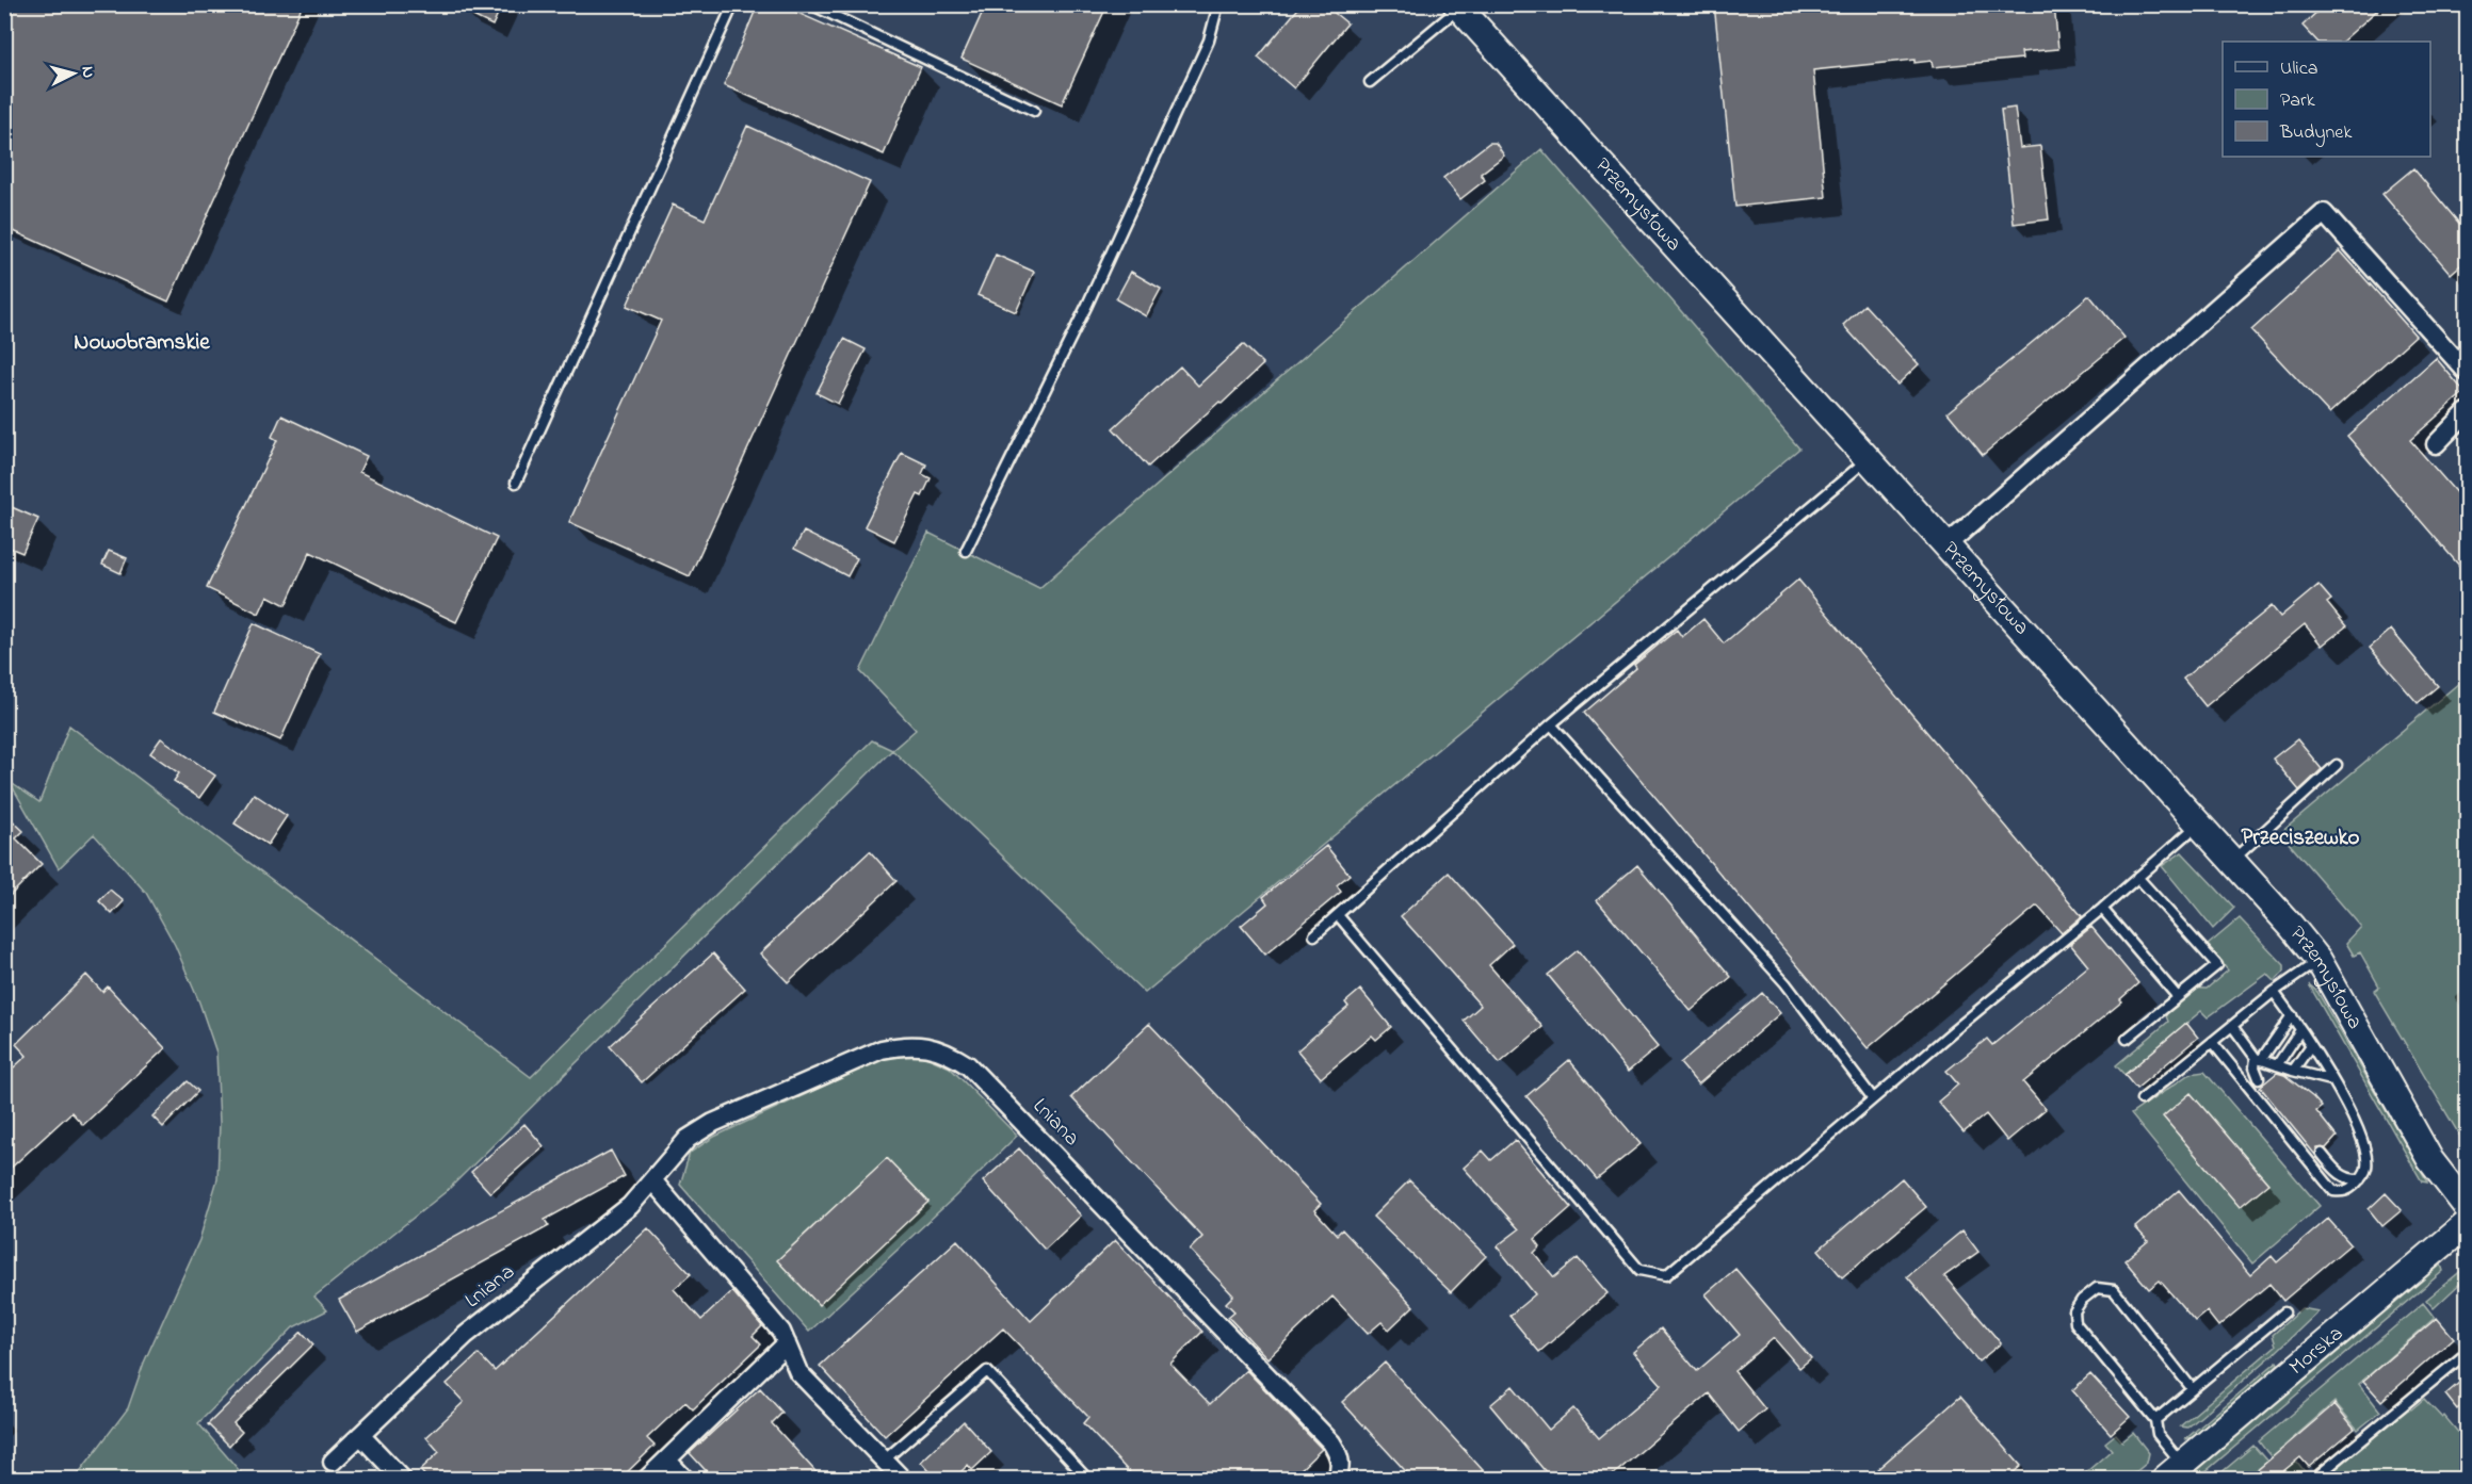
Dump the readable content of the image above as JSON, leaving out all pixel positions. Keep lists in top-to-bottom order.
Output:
{
  "streets": {
    "street": ["Przemysłowa", "Lniana", "Morska"]
  },
  "districts": ["Nowobramskie", "Przeciszewko"],
  "legend": ["Ulica", "Park", "Budynek"],
  "north": "right"
}
